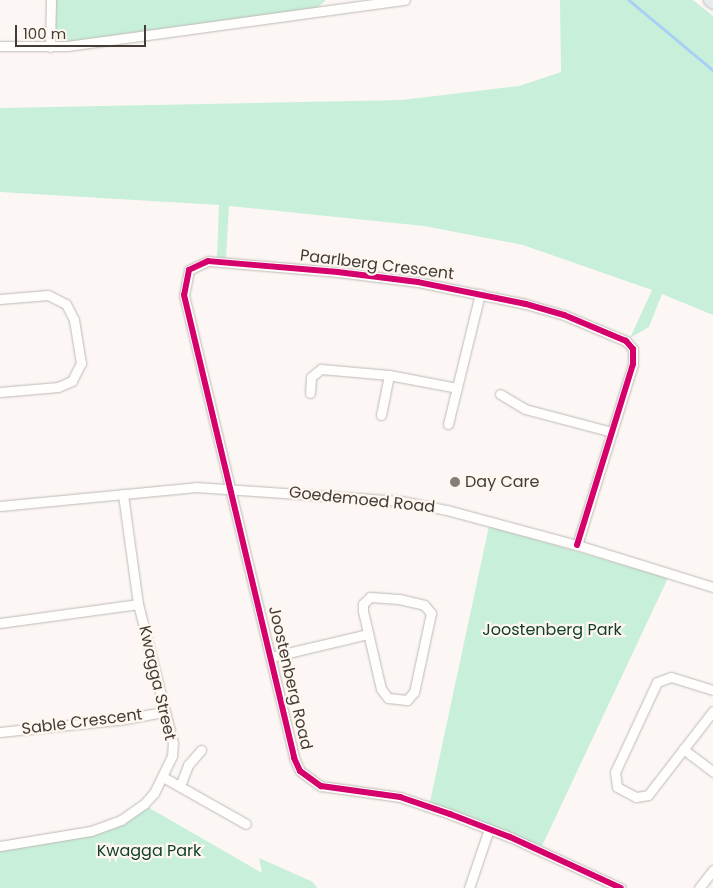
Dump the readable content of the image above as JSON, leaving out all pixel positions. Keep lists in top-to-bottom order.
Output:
{
  "streets": {
    "street": [
      "Paarlberg Crescent",
      "Goedemoed Road",
      "Joostenberg Road",
      "Kwagga Street",
      "Sable Crescent"
    ]
  },
  "crossings": [
    ["Paarlberg Crescent", "Goedemoed Road"],
    ["Paarlberg Crescent", "Joostenberg Road"],
    ["Goedemoed Road", "Joostenberg Road"],
    ["Goedemoed Road", "Kwagga Street"],
    ["Kwagga Street", "Sable Crescent"]
  ],
  "parks": ["Joostenberg Park", "Kwagga Park"],
  "places": ["Day Care"],
  "scale_bar": "100 m"
}
